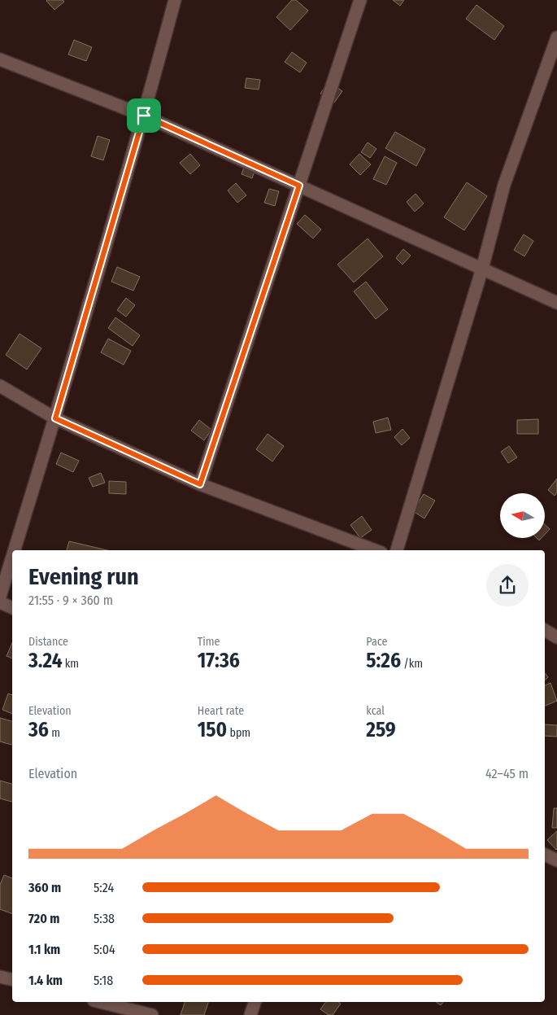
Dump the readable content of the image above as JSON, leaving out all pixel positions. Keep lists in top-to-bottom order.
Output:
{
  "north": "left",
  "page": {
    "heading": ["Evening run", "21:55 · 9 × 360 m"],
    "stats": [
      ["Distance", "3.24 km"],
      ["Time", "17:36"],
      ["Pace", "5:26 /km"],
      ["Elevation", "36 m"],
      ["Heart rate", "150 bpm"],
      ["kcal", "259"]
    ],
    "chart": ["Elevation", "42–45 m"],
    "list": [
      {
        "name": "360 m",
        "note": "5:24"
      },
      {
        "name": "720 m",
        "note": "5:38"
      },
      {
        "name": "1.1 km",
        "note": "5:04"
      },
      {
        "name": "1.4 km",
        "note": "5:18"
      }
    ]
  }
}
